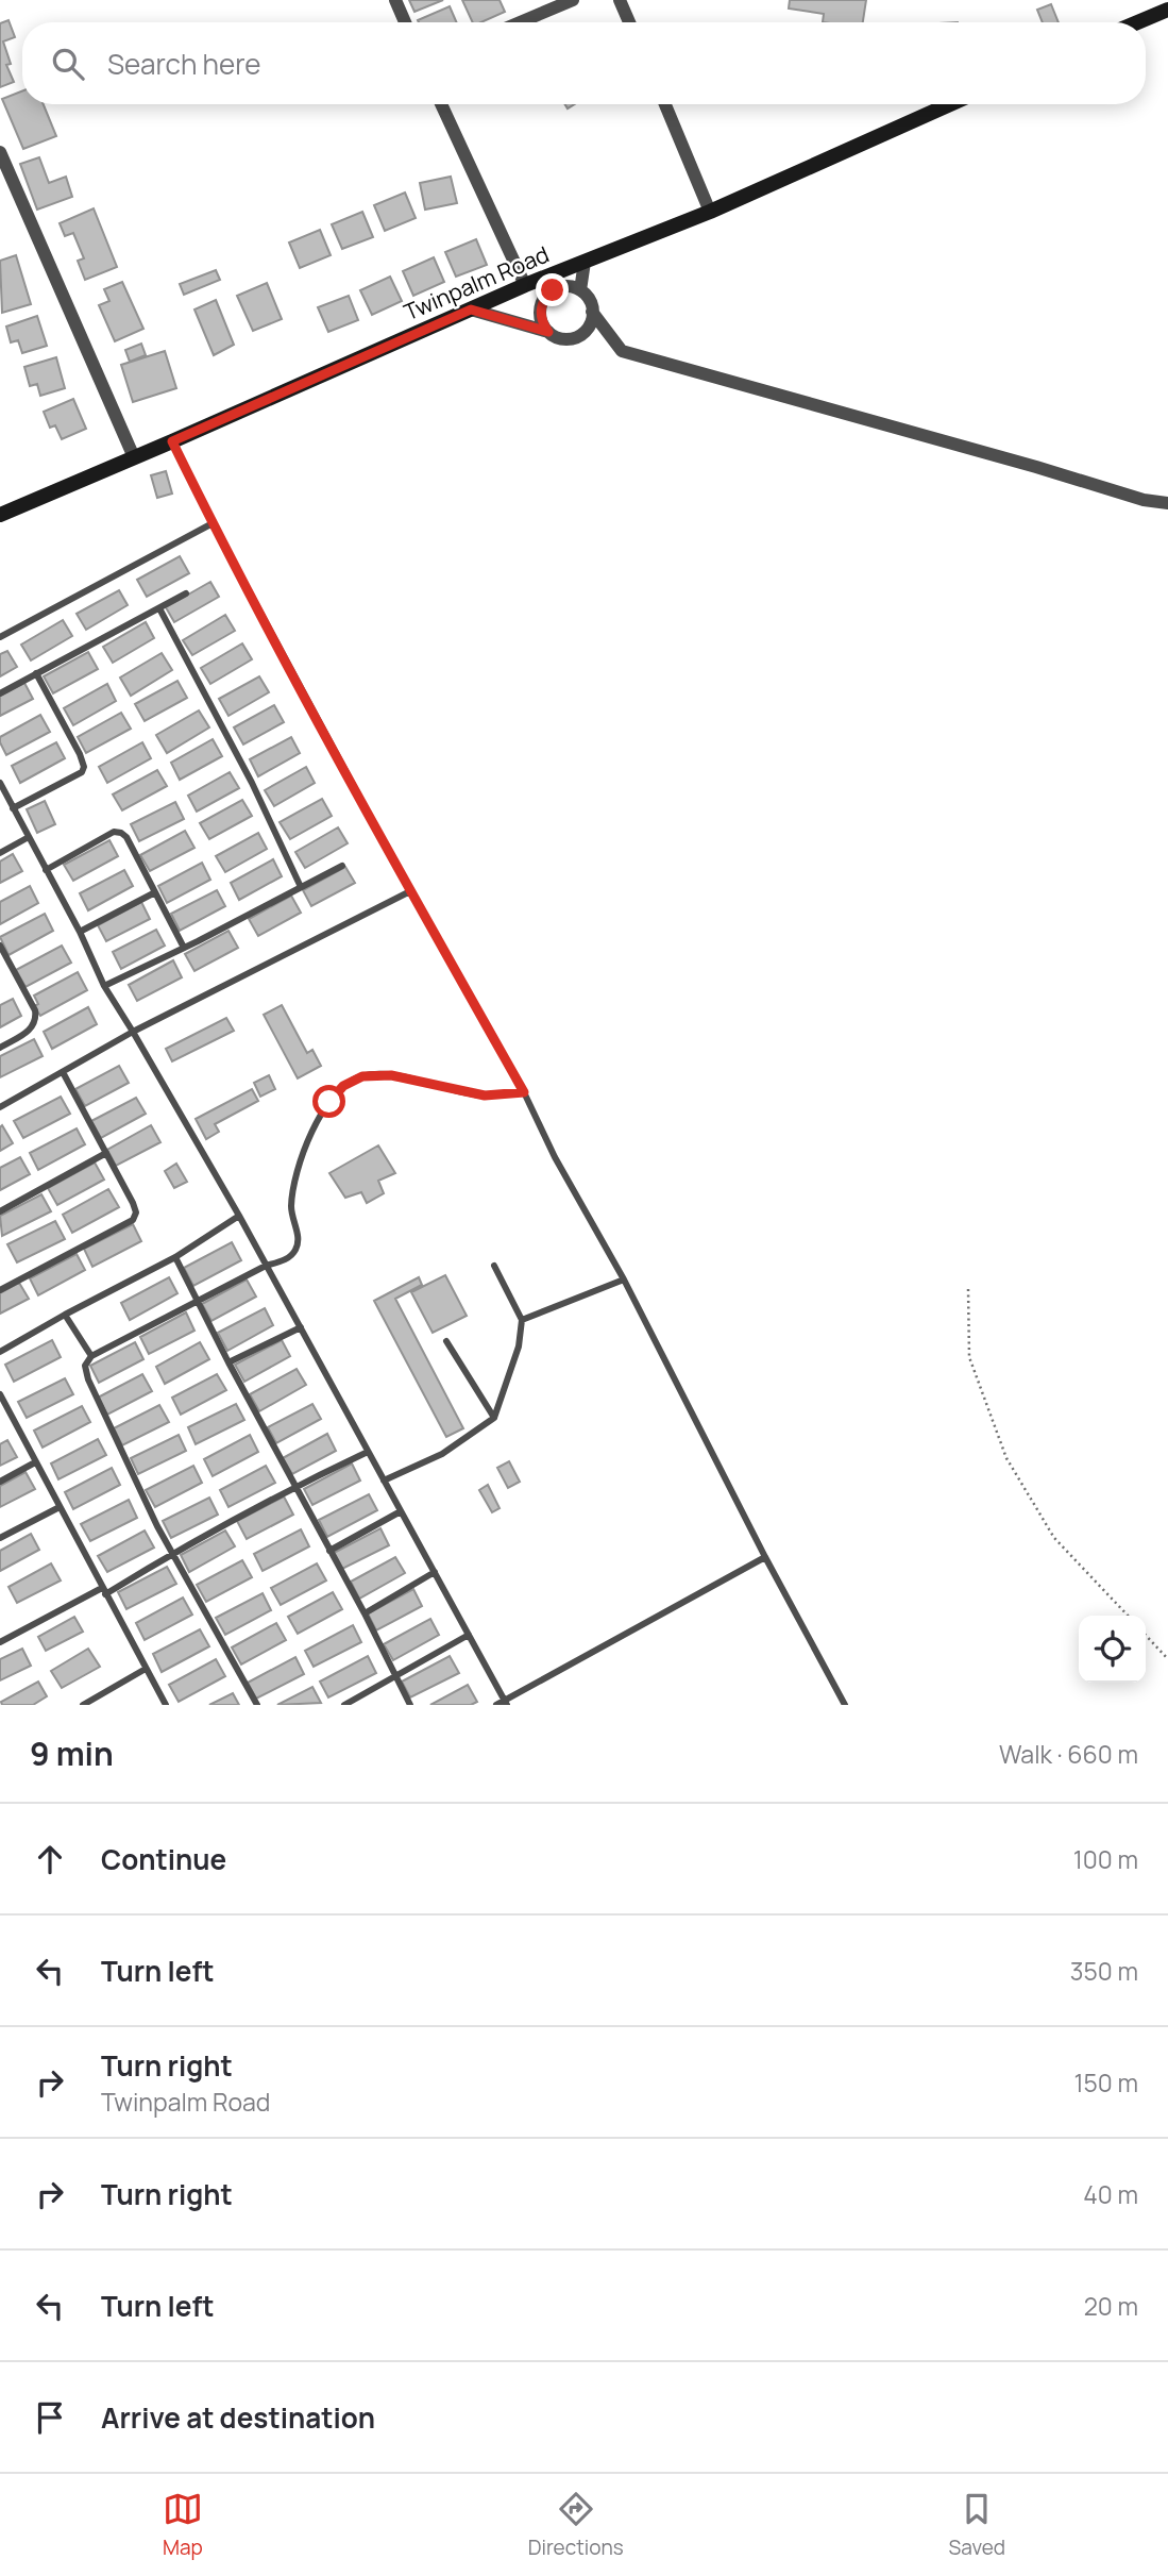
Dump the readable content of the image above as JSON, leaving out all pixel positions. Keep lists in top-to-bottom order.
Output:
{
  "streets": {
    "main road": ["Twinpalm Road"]
  },
  "page": {
    "search": "Search here",
    "heading": ["9 min", "Walk · 660 m"],
    "list": [
      ["Continue", "100 m"],
      ["Turn left", "350 m"],
      ["Turn right", "Twinpalm Road", "150 m"],
      ["Turn right", "40 m"],
      ["Turn left", "20 m"],
      "Arrive at destination"
    ],
    "nav": ["Map", "Directions", "Saved"]
  }
}
